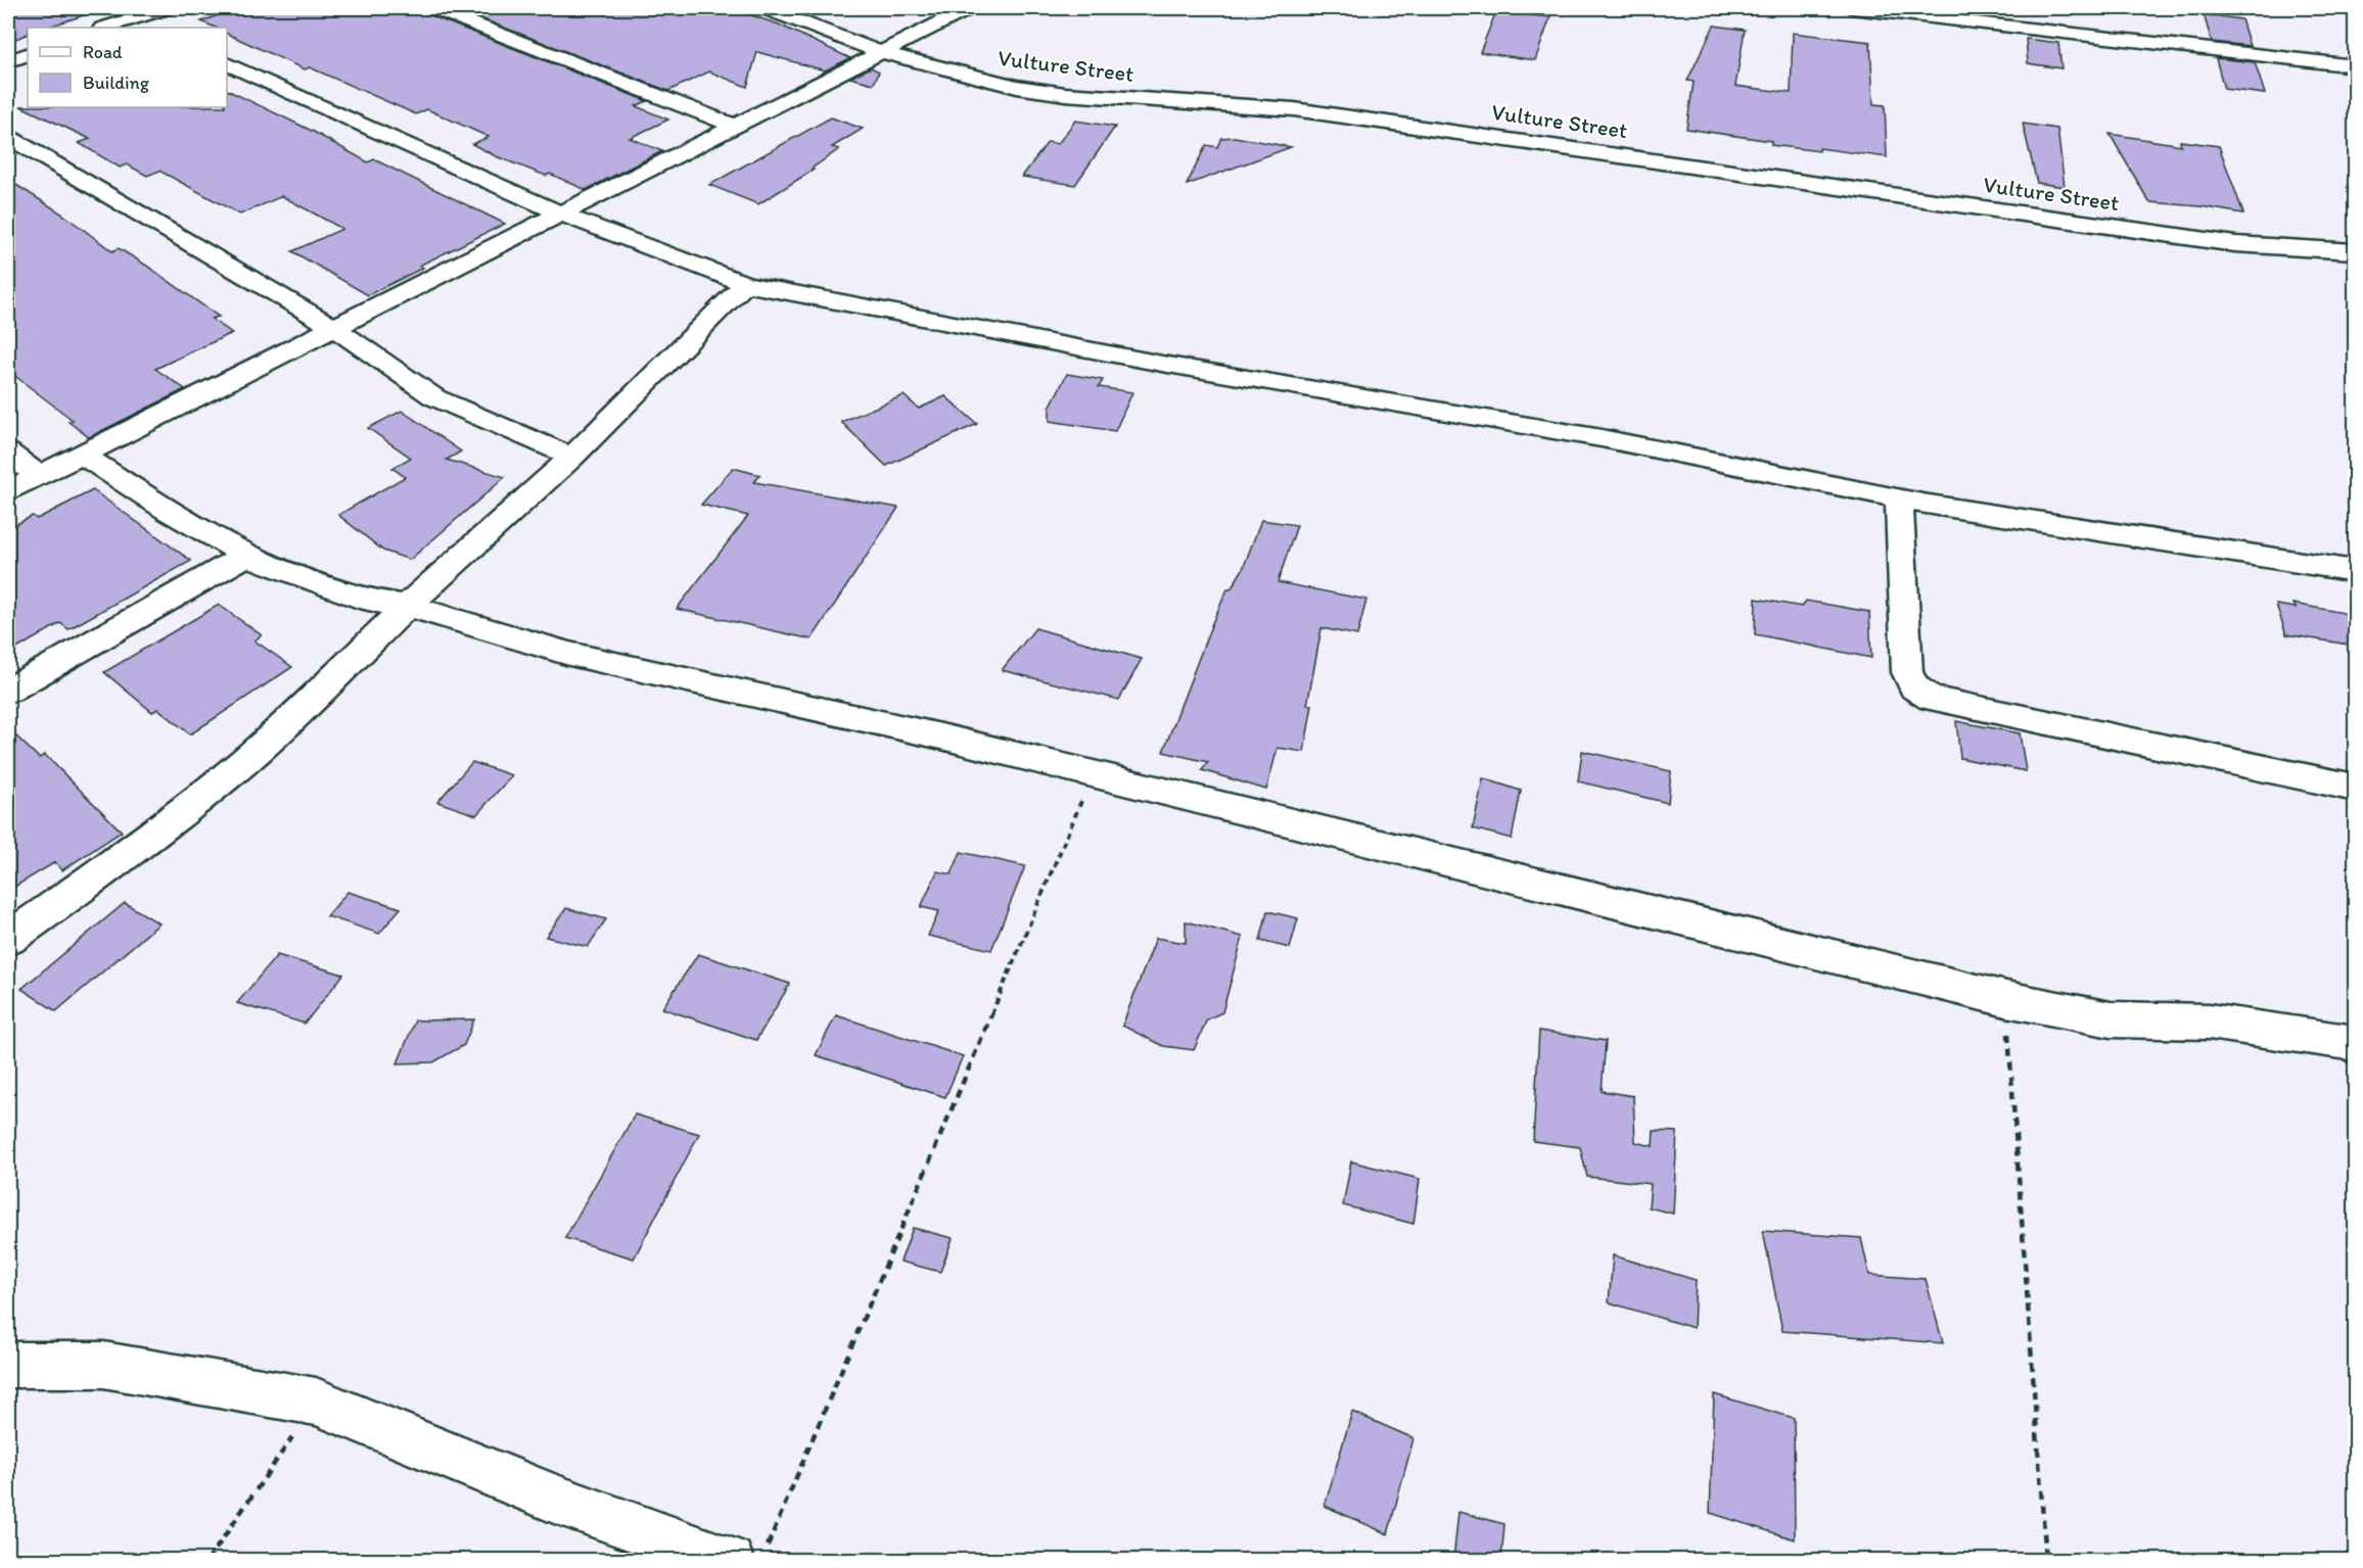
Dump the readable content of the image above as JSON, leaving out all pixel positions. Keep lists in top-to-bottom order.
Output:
{
  "streets": {
    "street": ["Vulture Street"]
  },
  "legend": ["Road", "Building"]
}
